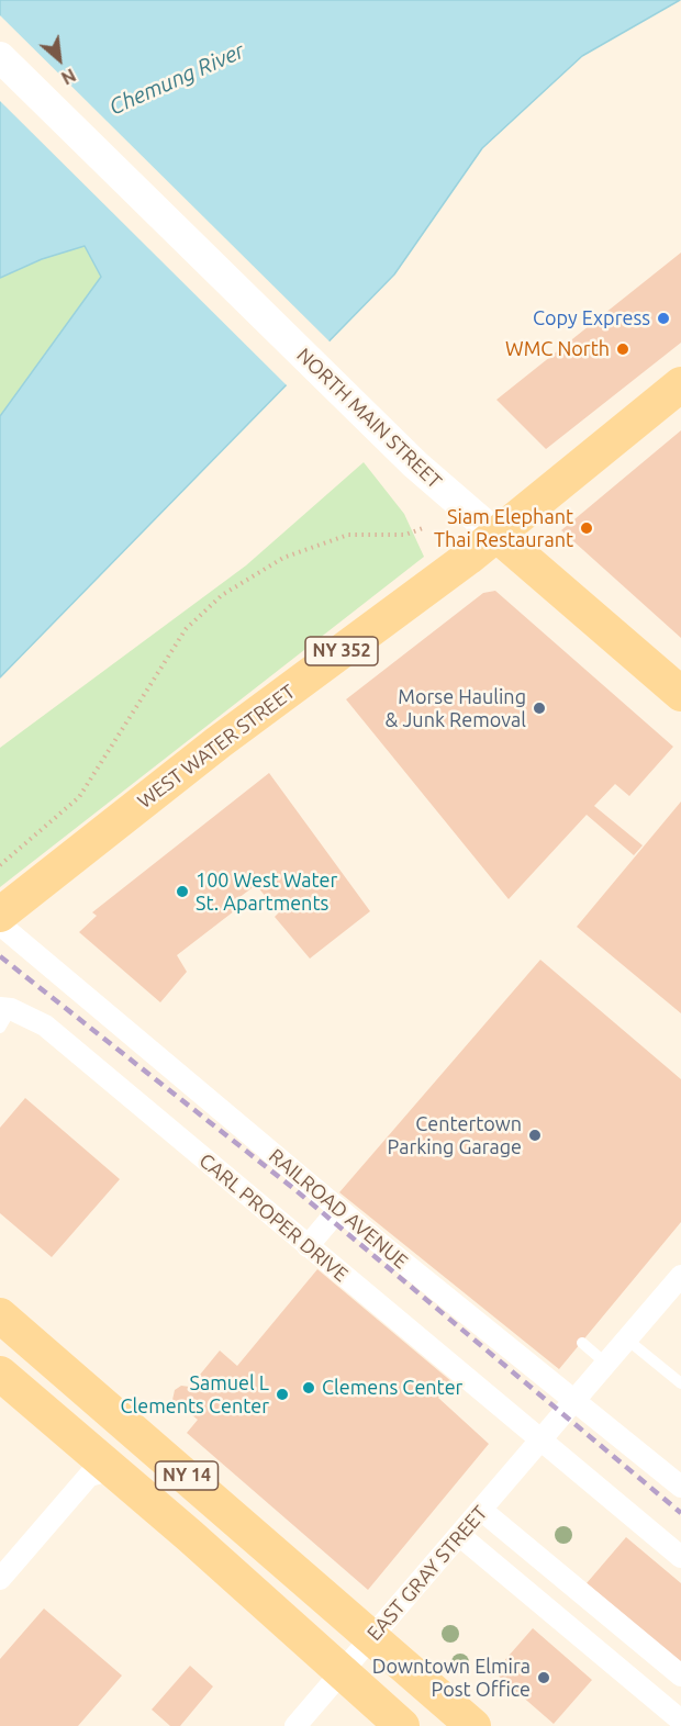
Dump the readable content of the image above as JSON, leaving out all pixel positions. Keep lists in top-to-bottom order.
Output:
{
  "streets": {
    "main road": [
      "NORTH MAIN STREET",
      "NY 352",
      "WEST WATER STREET",
      "NY 14"
    ],
    "street": ["RAILROAD AVENUE", "CARL PROPER DRIVE", "EAST GRAY STREET"]
  },
  "crossings": [
    ["NORTH MAIN STREET", "WEST WATER STREET"],
    ["RAILROAD AVENUE", "EAST GRAY STREET"],
    ["CARL PROPER DRIVE", "EAST GRAY STREET"],
    ["NY 14", "EAST GRAY STREET"]
  ],
  "water": ["Chemung River"],
  "places": [
    "Copy Express",
    "WMC North",
    "Siam Elephant Thai Restaurant",
    "Morse Hauling & Junk Removal",
    "100 West Water St. Apartments",
    "Centertown Parking Garage",
    "Clemens Center",
    "Samuel L Clements Center",
    "Downtown Elmira Post Office"
  ],
  "north": "bottom right"
}
